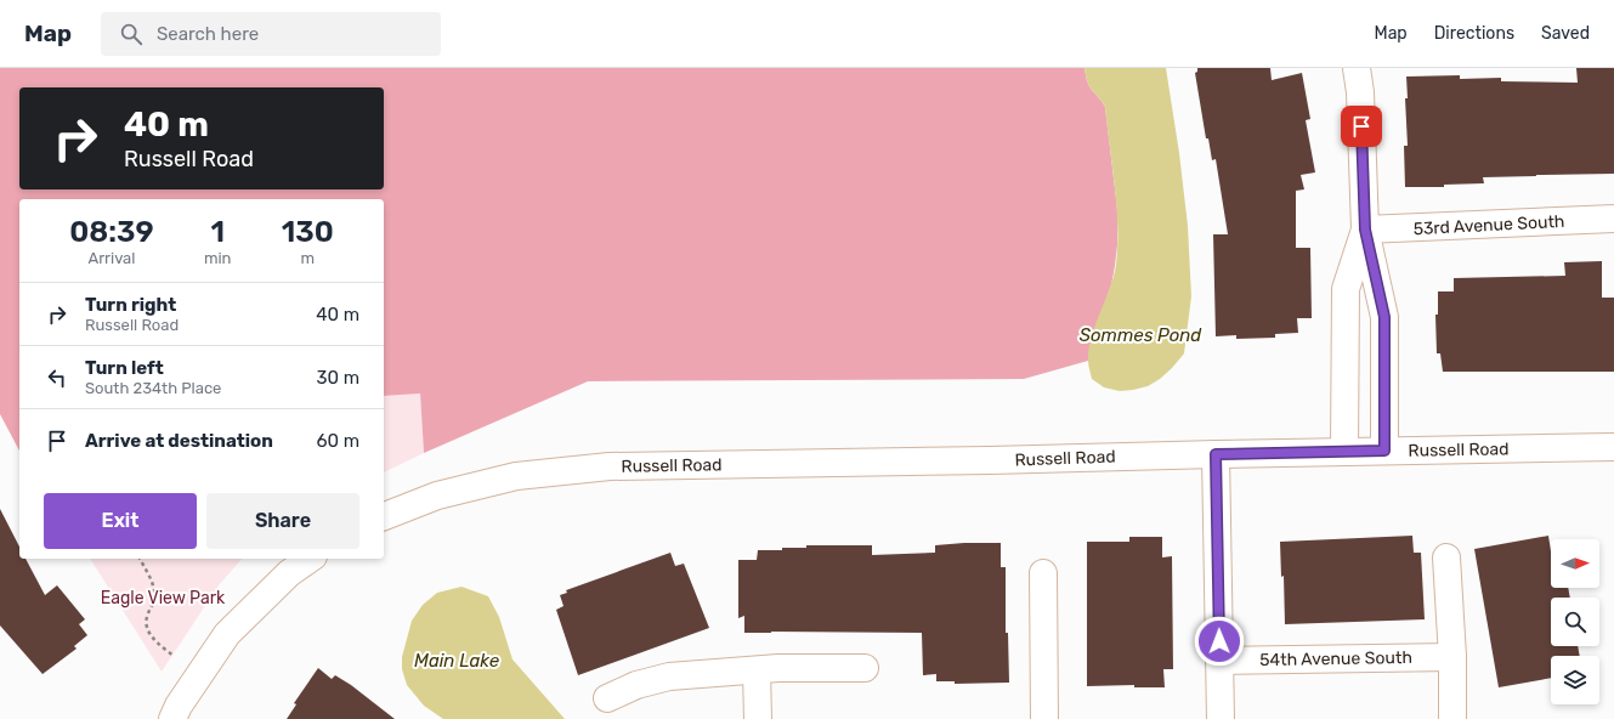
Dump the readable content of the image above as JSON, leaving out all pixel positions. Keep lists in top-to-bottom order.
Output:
{
  "streets": {
    "street": ["53rd Avenue South", "Russell Road", "54th Avenue South"]
  },
  "water": ["Sommes Pond", "Main Lake"],
  "parks": ["Eagle View Park"],
  "north": "right",
  "page": {
    "header": "Map",
    "search": "Search here",
    "nav": ["Map", "Directions", "Saved"],
    "turn": ["40 m", "Russell Road"],
    "eta": [
      "08:39",
      "Arrival",
      "1",
      "min",
      "130",
      "m"
    ],
    "list": [
      {
        "name": "Turn right",
        "note": "Russell Road",
        "value": "40 m"
      },
      {
        "name": "Turn left",
        "note": "South 234th Place",
        "value": "30 m"
      },
      {
        "name": "Arrive at destination",
        "value": "60 m"
      }
    ],
    "buttons": ["Exit", "Share"]
  }
}
